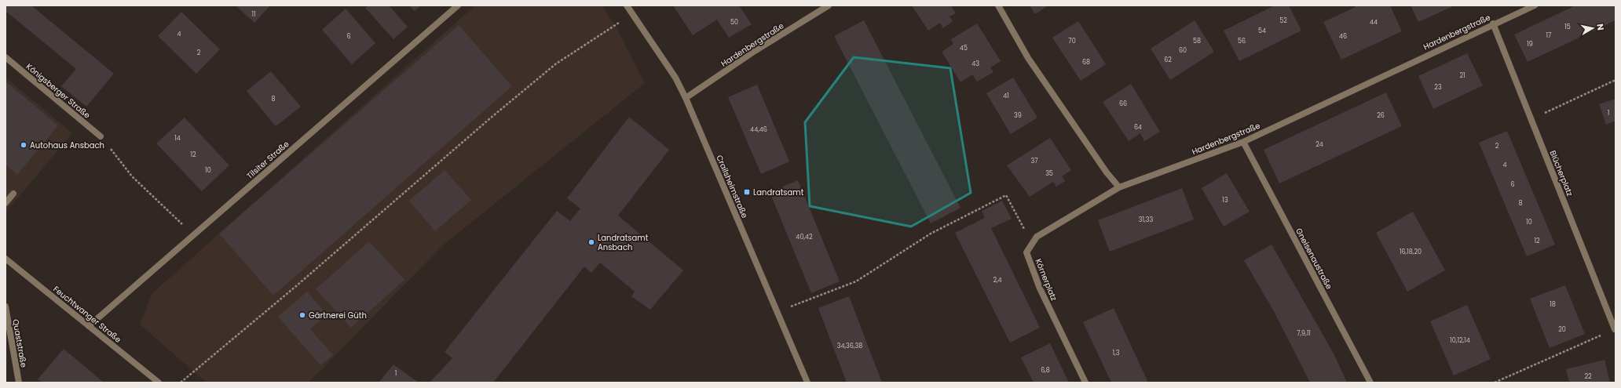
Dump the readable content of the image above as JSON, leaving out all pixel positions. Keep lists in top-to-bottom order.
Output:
{
  "streets": {
    "street": [
      "Hardenbergstraße",
      "Königsberger Straße",
      "Tilsiter Straße",
      "Blücherplatz",
      "Crailsheimstraße",
      "Gneisenaustraße",
      "Körnerplatz",
      "Feuchtwanger Straße",
      "Quaststraße"
    ]
  },
  "crossings": [
    ["Hardenbergstraße", "Blücherplatz"],
    ["Hardenbergstraße", "Crailsheimstraße"],
    ["Hardenbergstraße", "Gneisenaustraße"],
    ["Hardenbergstraße", "Körnerplatz"],
    ["Tilsiter Straße", "Feuchtwanger Straße"]
  ],
  "places": {
    "other": ["Autohaus Ansbach", "Landratsamt Ansbach", "Gärtnerei Güth"],
    "transit": ["Landratsamt"]
  },
  "house_numbers": [
    "11",
    "52",
    "50",
    "44",
    "15",
    "54",
    "4",
    "17",
    "6",
    "46",
    "70",
    "58",
    "56",
    "19",
    "45",
    "60",
    "2",
    "62",
    "68",
    "43",
    "21",
    "23",
    "41",
    "8",
    "66",
    "1",
    "39",
    "26",
    "64",
    "44,46",
    "14",
    "24",
    "2",
    "12",
    "37",
    "4",
    "10",
    "35",
    "6",
    "13",
    "8",
    "31,33",
    "10",
    "40,42",
    "12",
    "16,18,20",
    "2,4",
    "18",
    "20",
    "7,9,11",
    "10,12,14",
    "34,36,38",
    "1,3",
    "6,8",
    "1",
    "22"
  ],
  "north": "right"
}
